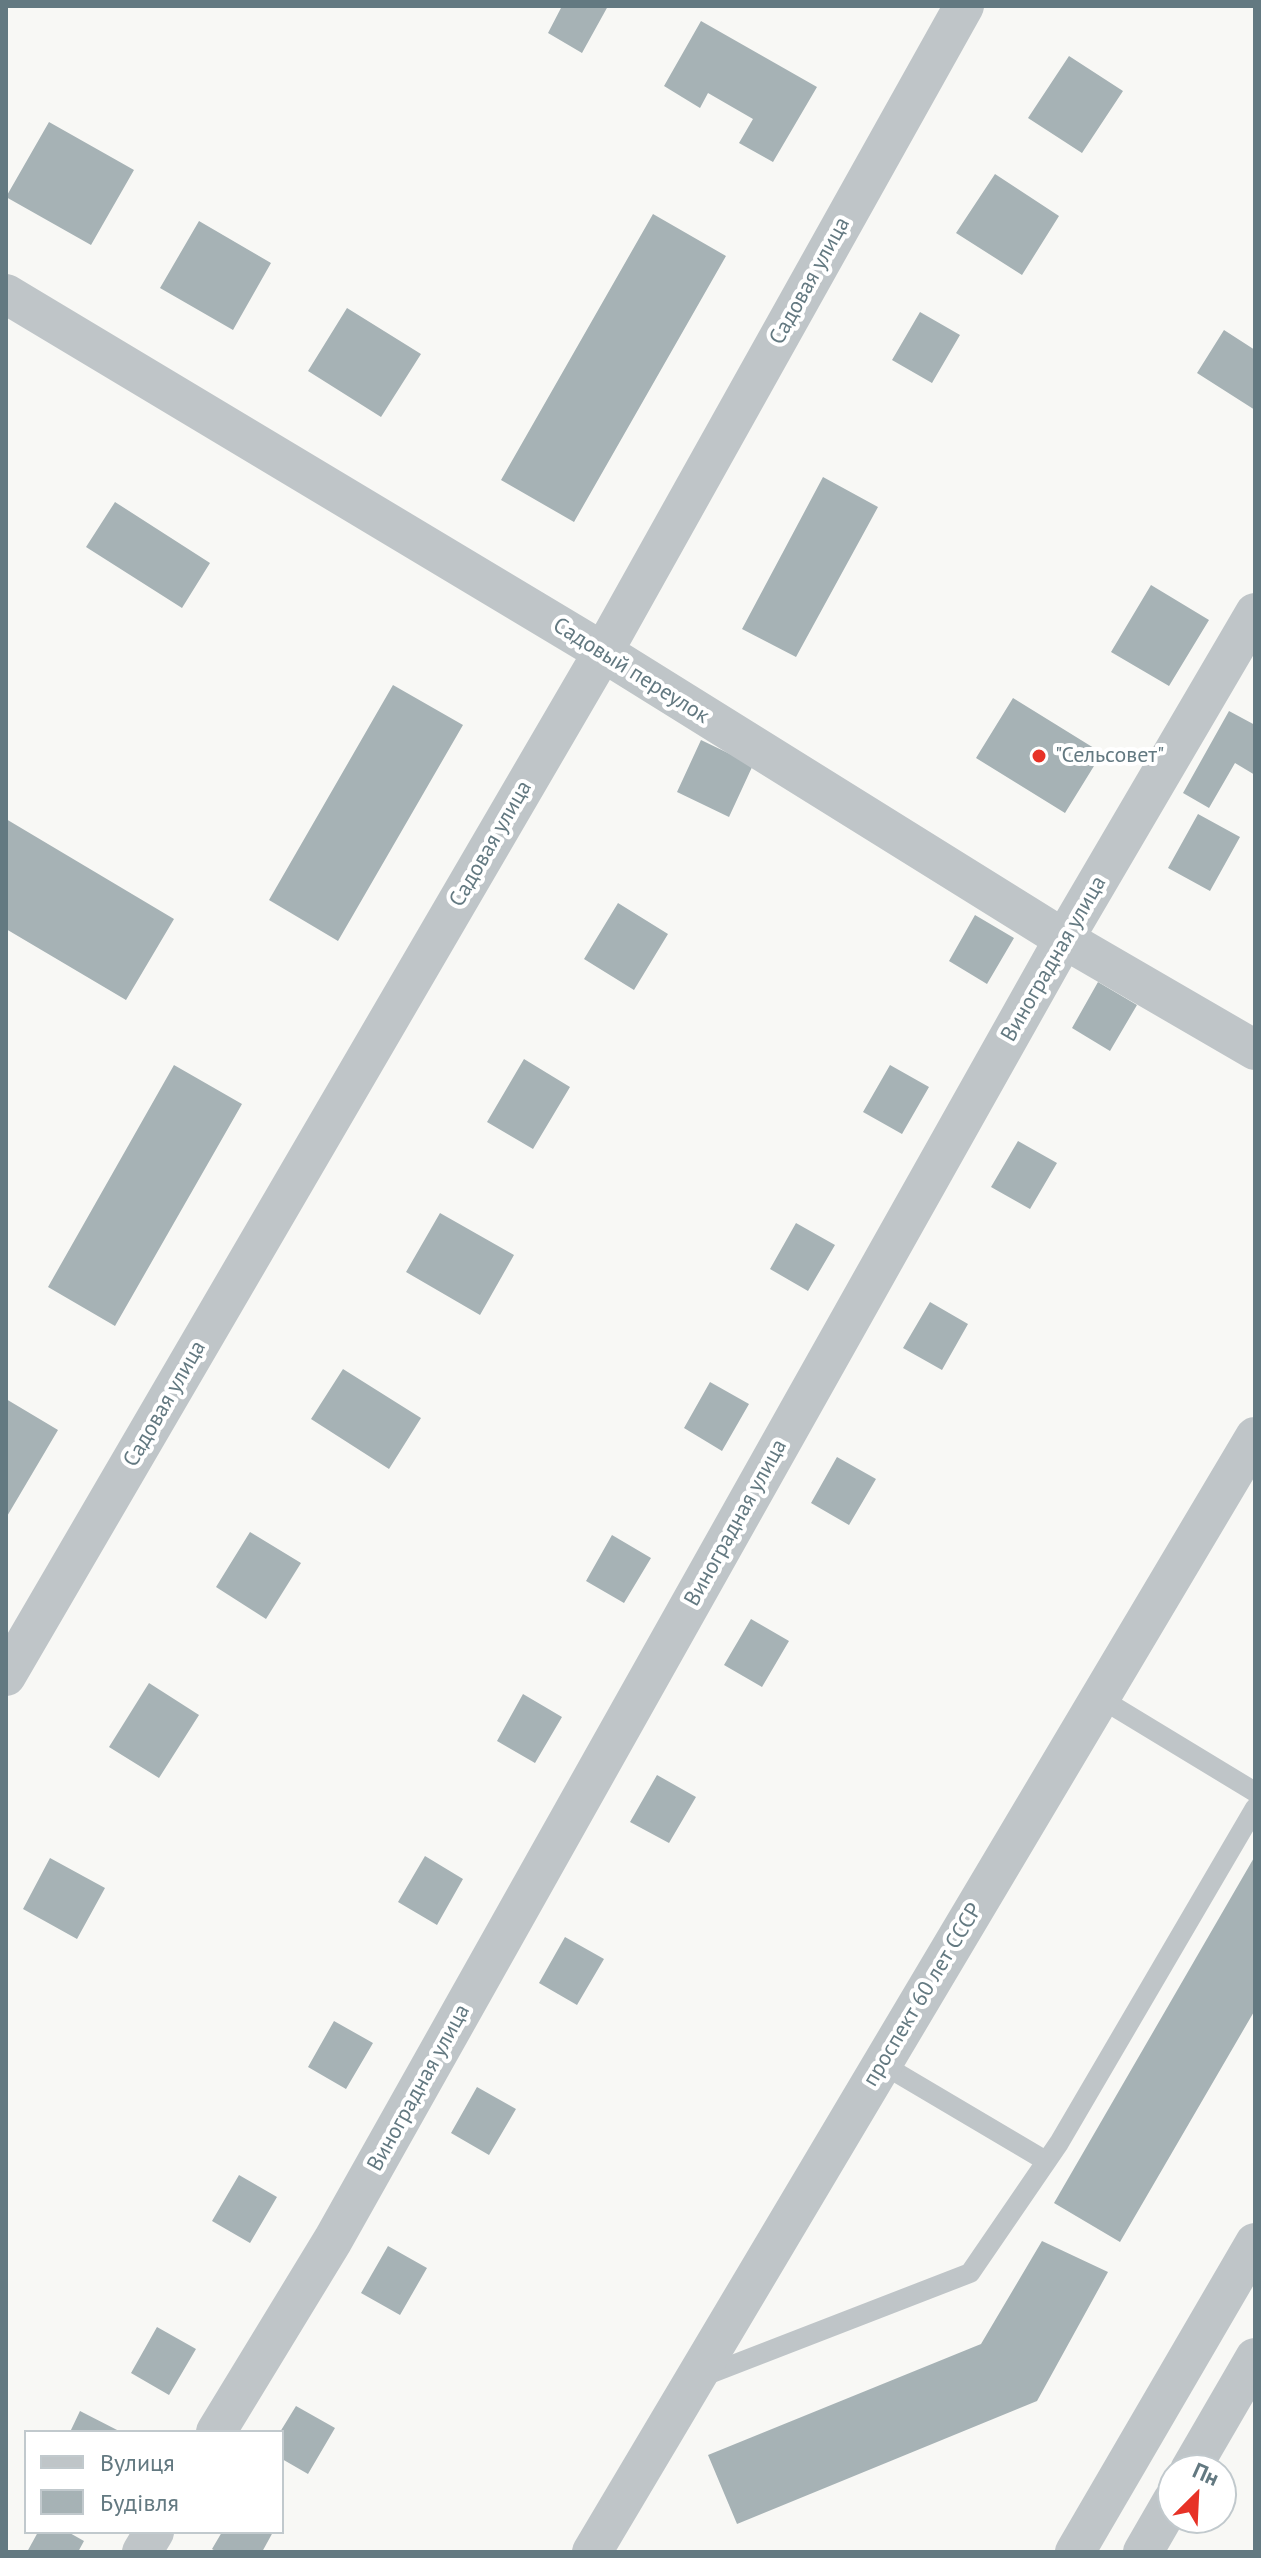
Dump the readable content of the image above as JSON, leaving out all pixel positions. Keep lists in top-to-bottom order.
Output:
{
  "streets": {
    "street": [
      "Садовая улица",
      "Садовый переулок",
      "Виноградная улица",
      "проспект 60 лет СССР"
    ]
  },
  "crossings": [
    ["Садовая улица", "Садовый переулок"],
    ["Садовый переулок", "Виноградная улица"]
  ],
  "places": ["\"Сельсовет\""],
  "legend": ["Вулиця", "Будівля"],
  "north": "top right"
}
